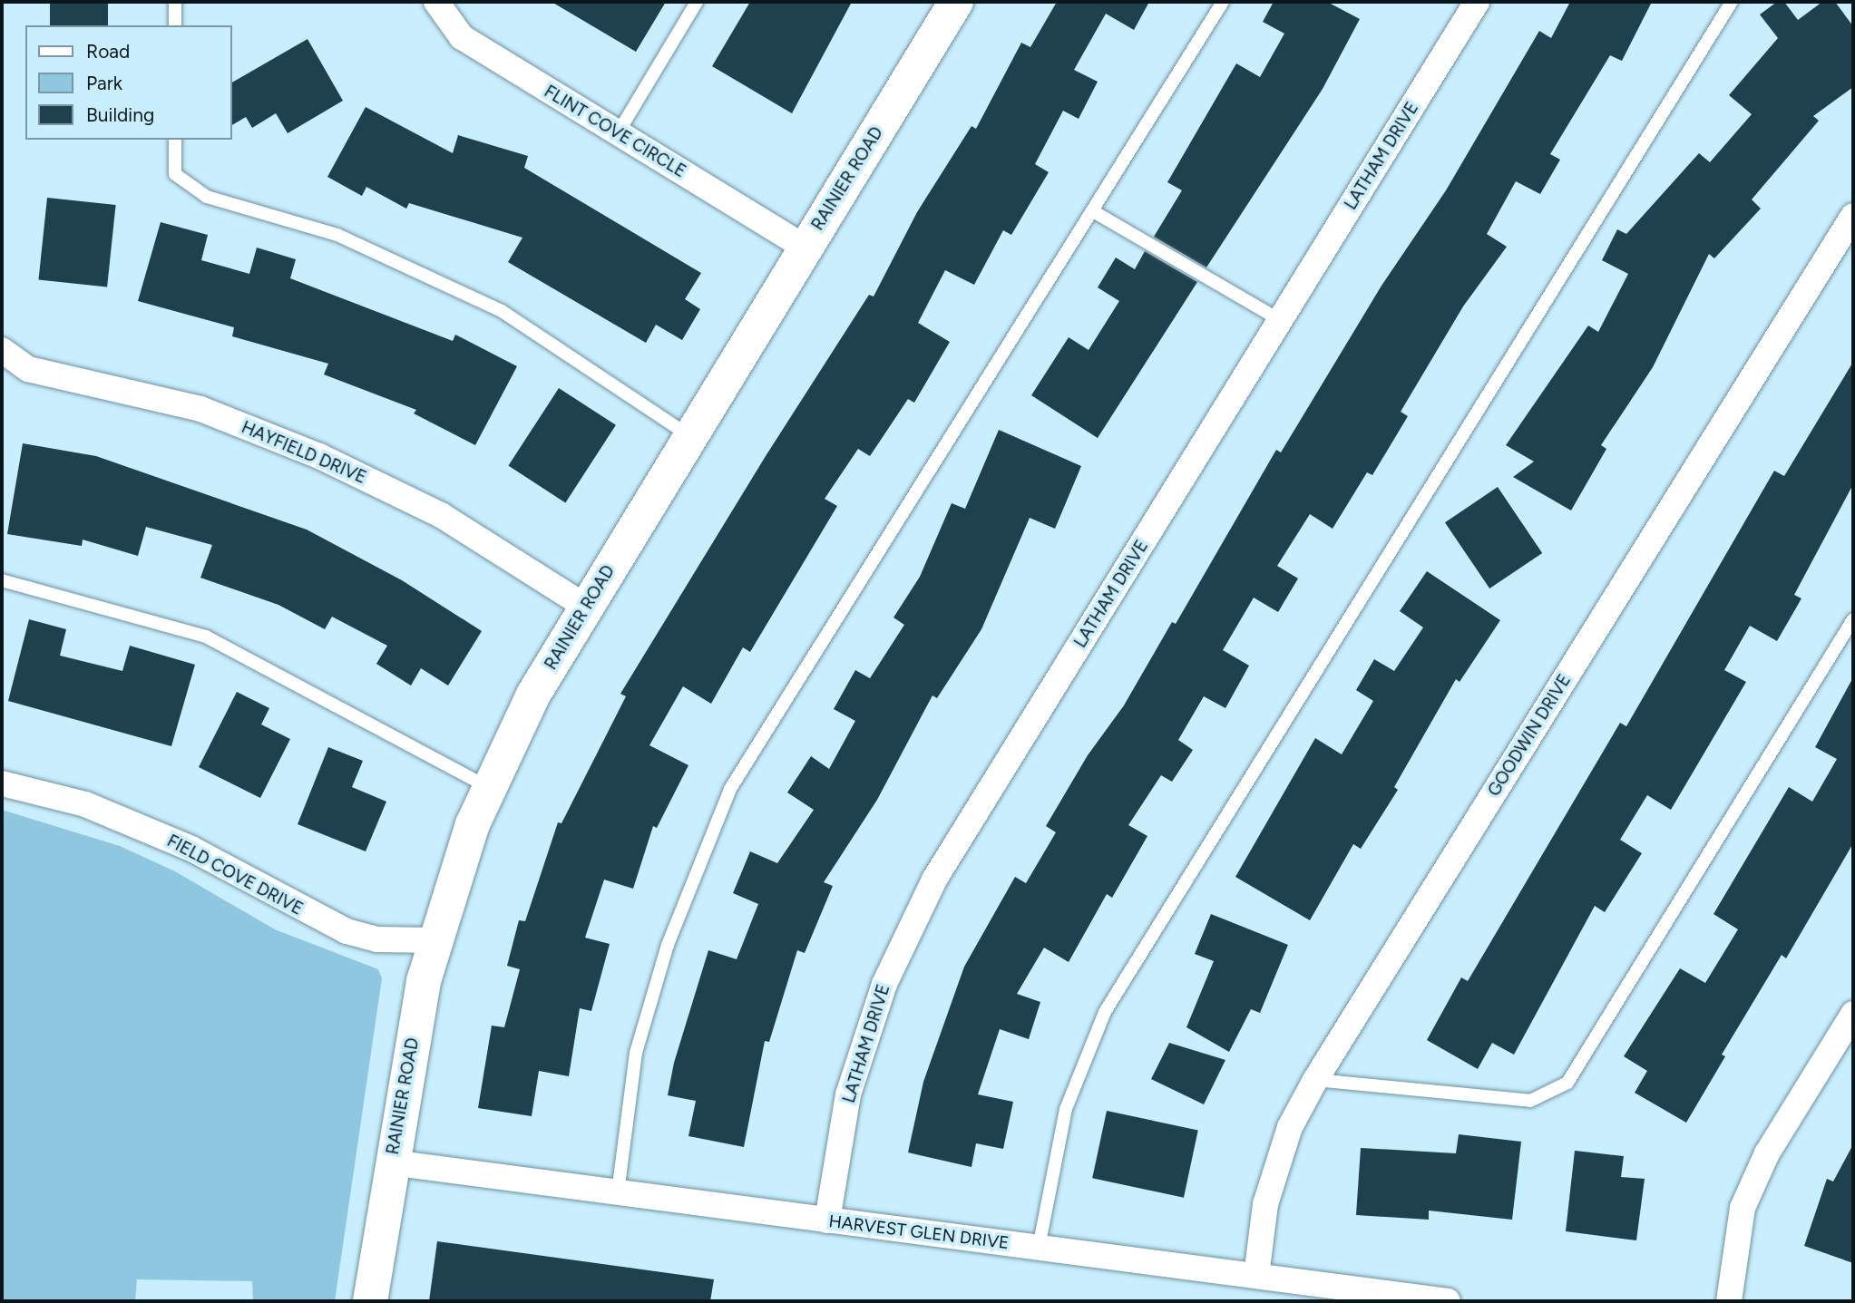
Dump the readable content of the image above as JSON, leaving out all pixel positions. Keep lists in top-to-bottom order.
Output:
{
  "streets": {
    "street": [
      "FLINT COVE CIRCLE",
      "LATHAM DRIVE",
      "RAINIER ROAD",
      "HAYFIELD DRIVE",
      "GOODWIN DRIVE",
      "FIELD COVE DRIVE",
      "HARVEST GLEN DRIVE"
    ]
  },
  "crossings": [
    ["FLINT COVE CIRCLE", "RAINIER ROAD"],
    ["LATHAM DRIVE", "HARVEST GLEN DRIVE"],
    ["RAINIER ROAD", "HAYFIELD DRIVE"],
    ["RAINIER ROAD", "FIELD COVE DRIVE"],
    ["RAINIER ROAD", "HARVEST GLEN DRIVE"],
    ["GOODWIN DRIVE", "HARVEST GLEN DRIVE"]
  ],
  "legend": ["Road", "Park", "Building"]
}
